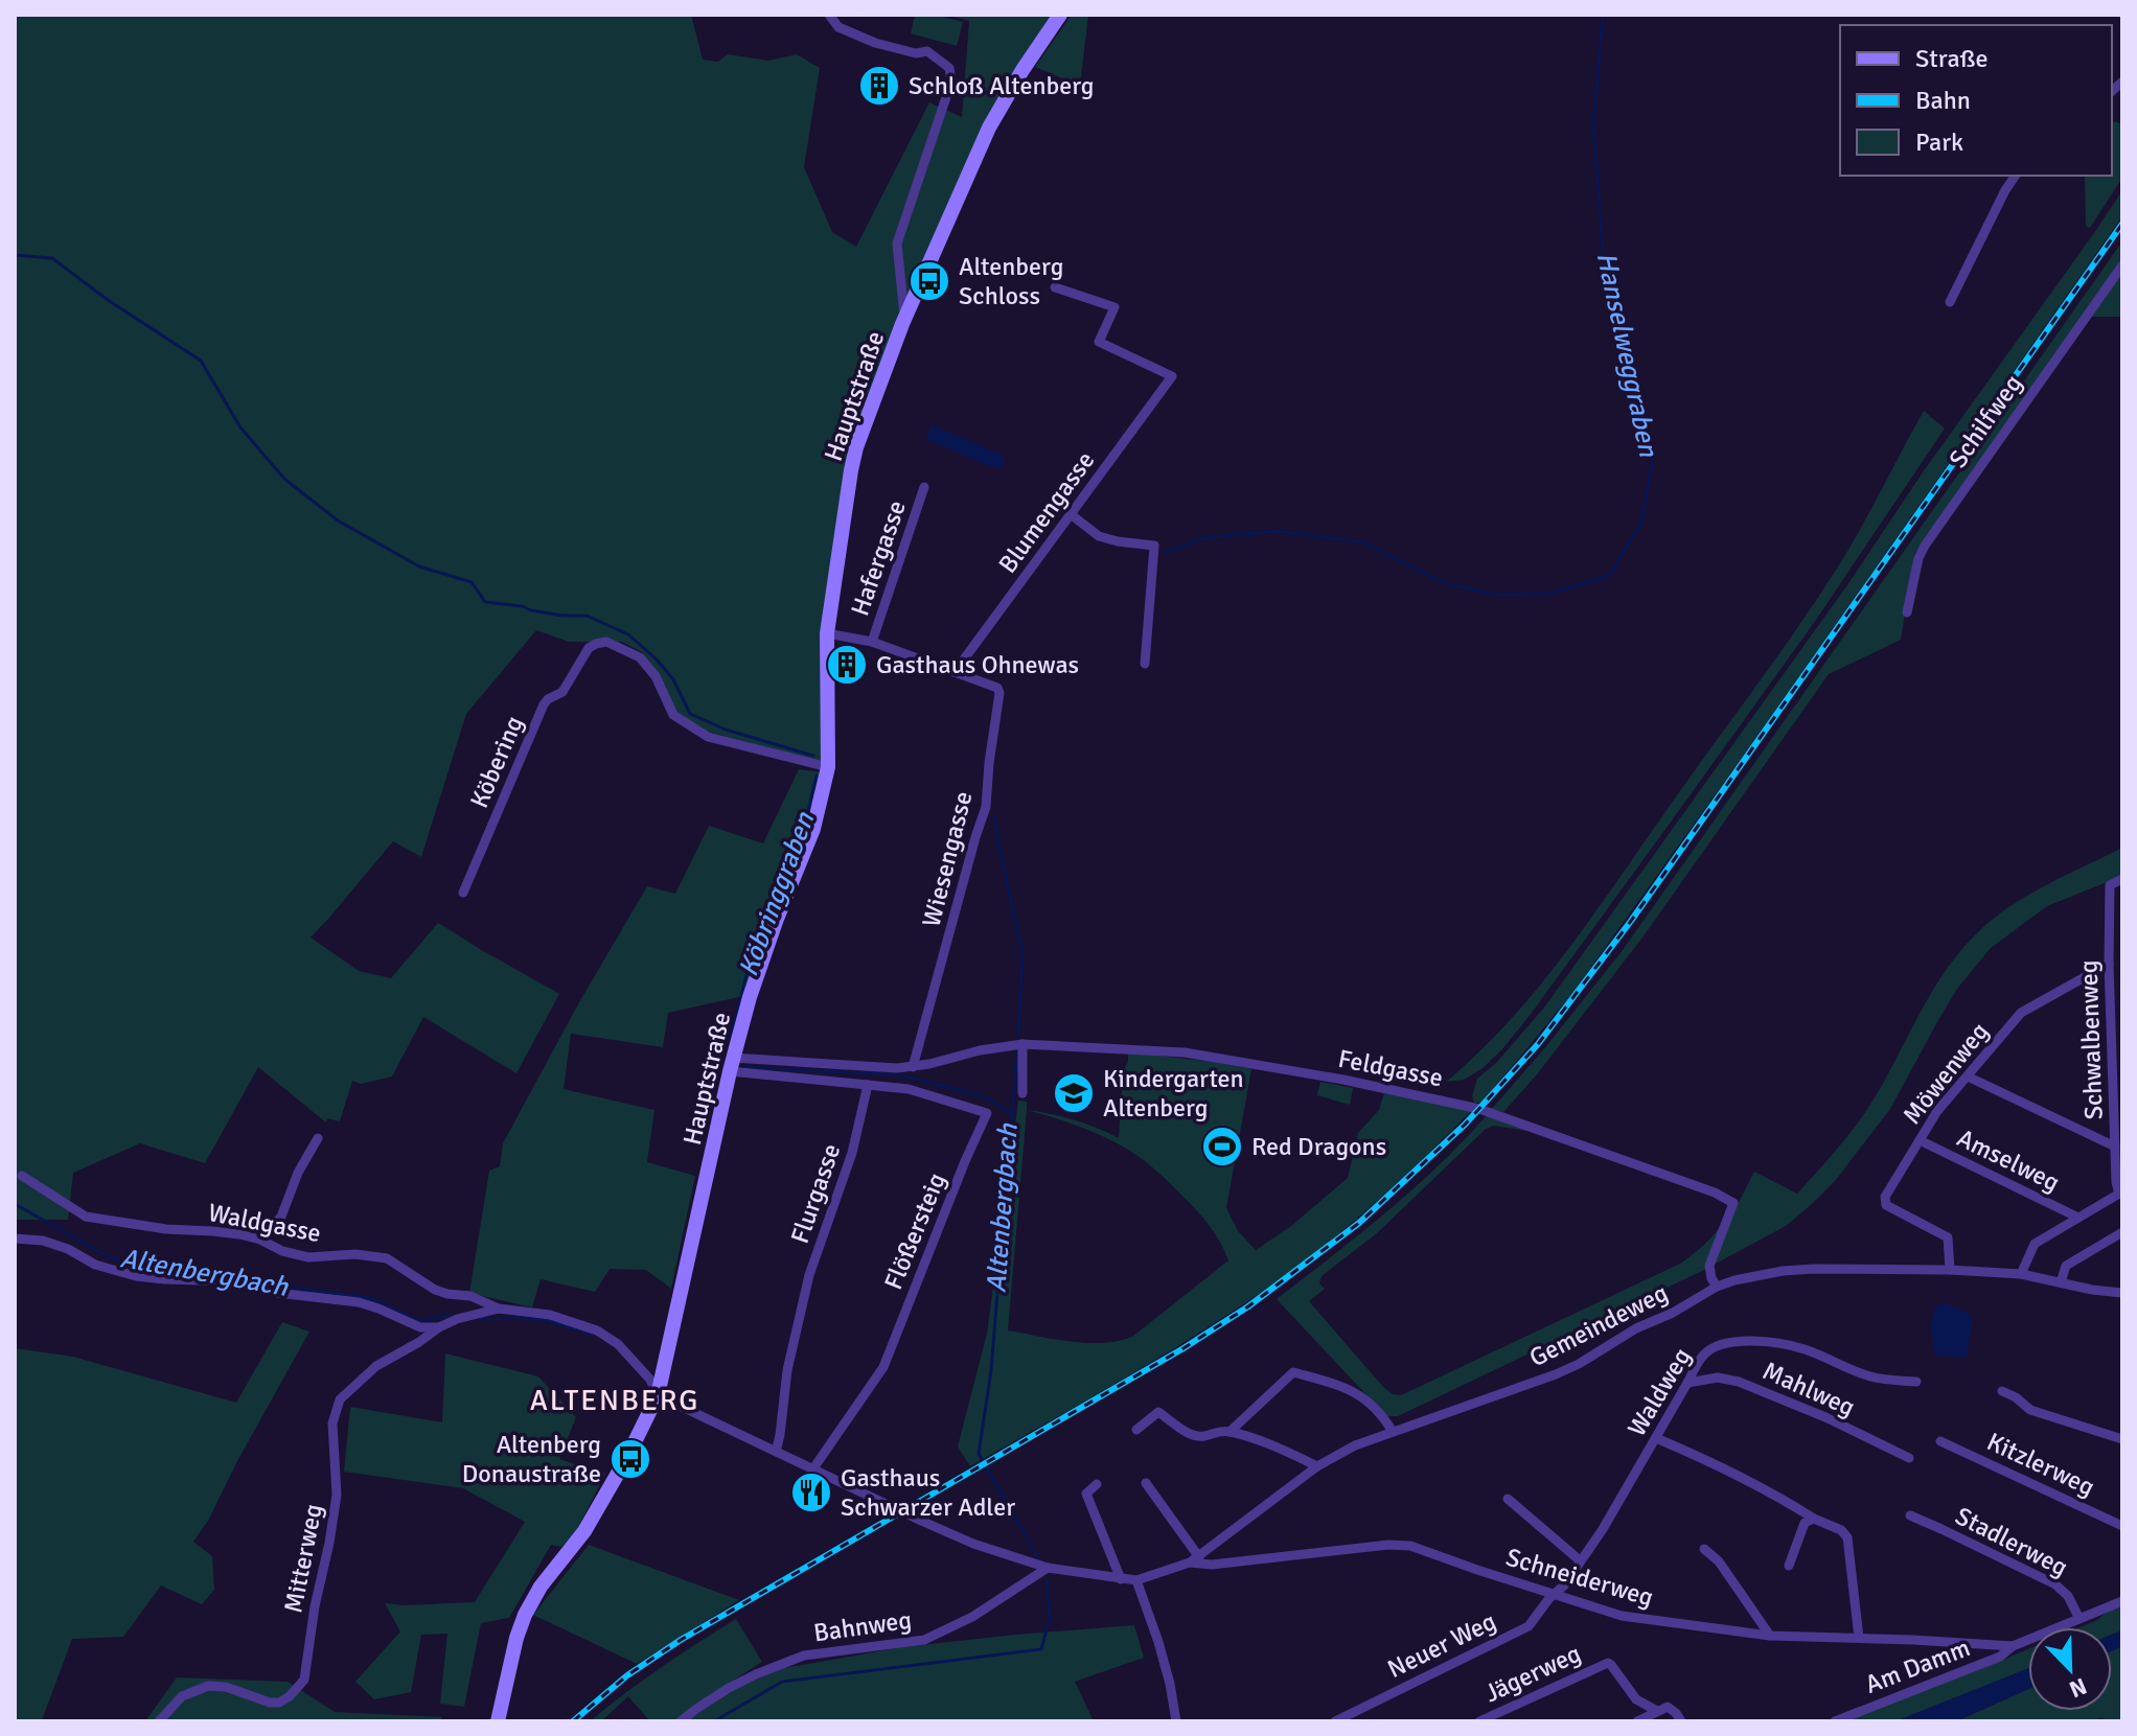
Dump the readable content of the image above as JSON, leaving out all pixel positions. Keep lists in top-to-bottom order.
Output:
{
  "streets": {
    "main road": ["Hauptstraße"],
    "street": [
      "Schilfweg",
      "Blumengasse",
      "Hafergasse",
      "Köbering",
      "Wiesengasse",
      "Schwalbenweg",
      "Feldgasse",
      "Möwenweg",
      "Amselweg",
      "Flurgasse",
      "Waldgasse",
      "Flößersteig",
      "Gemeindeweg",
      "Mahlweg",
      "Waldweg",
      "Kitzlerweg",
      "Stadlerweg",
      "Mitterweg",
      "Schneiderweg",
      "Bahnweg",
      "Neuer Weg",
      "Am Damm",
      "Jägerweg"
    ]
  },
  "crossings": [
    ["Hauptstraße", "Köbering"],
    ["Hauptstraße", "Wiesengasse"],
    ["Hauptstraße", "Feldgasse"],
    ["Blumengasse", "Wiesengasse"],
    ["Hafergasse", "Wiesengasse"],
    ["Wiesengasse", "Feldgasse"],
    ["Schwalbenweg", "Möwenweg"],
    ["Schwalbenweg", "Amselweg"],
    ["Schwalbenweg", "Gemeindeweg"],
    ["Feldgasse", "Gemeindeweg"],
    ["Möwenweg", "Amselweg"],
    ["Möwenweg", "Gemeindeweg"],
    ["Flurgasse", "Flößersteig"],
    ["Gemeindeweg", "Schneiderweg"],
    ["Mahlweg", "Waldweg"],
    ["Waldweg", "Schneiderweg"],
    ["Waldweg", "Neuer Weg"],
    ["Stadlerweg", "Am Damm"],
    ["Schneiderweg", "Neuer Weg"],
    ["Schneiderweg", "Am Damm"]
  ],
  "districts": ["ALTENBERG"],
  "water": ["Hanselweggraben", "Köbringgraben", "Altenbergbach"],
  "places": {
    "building": ["Schloß Altenberg", "Gasthaus Ohnewas"],
    "bus stop": ["Altenberg Schloss", "Altenberg Donaustraße"],
    "school or university": ["Kindergarten Altenberg"],
    "sports": ["Red Dragons"],
    "restaurant": ["Gasthaus Schwarzer Adler"]
  },
  "legend": ["Straße", "Bahn", "Park"],
  "north": "bottom right"
}
